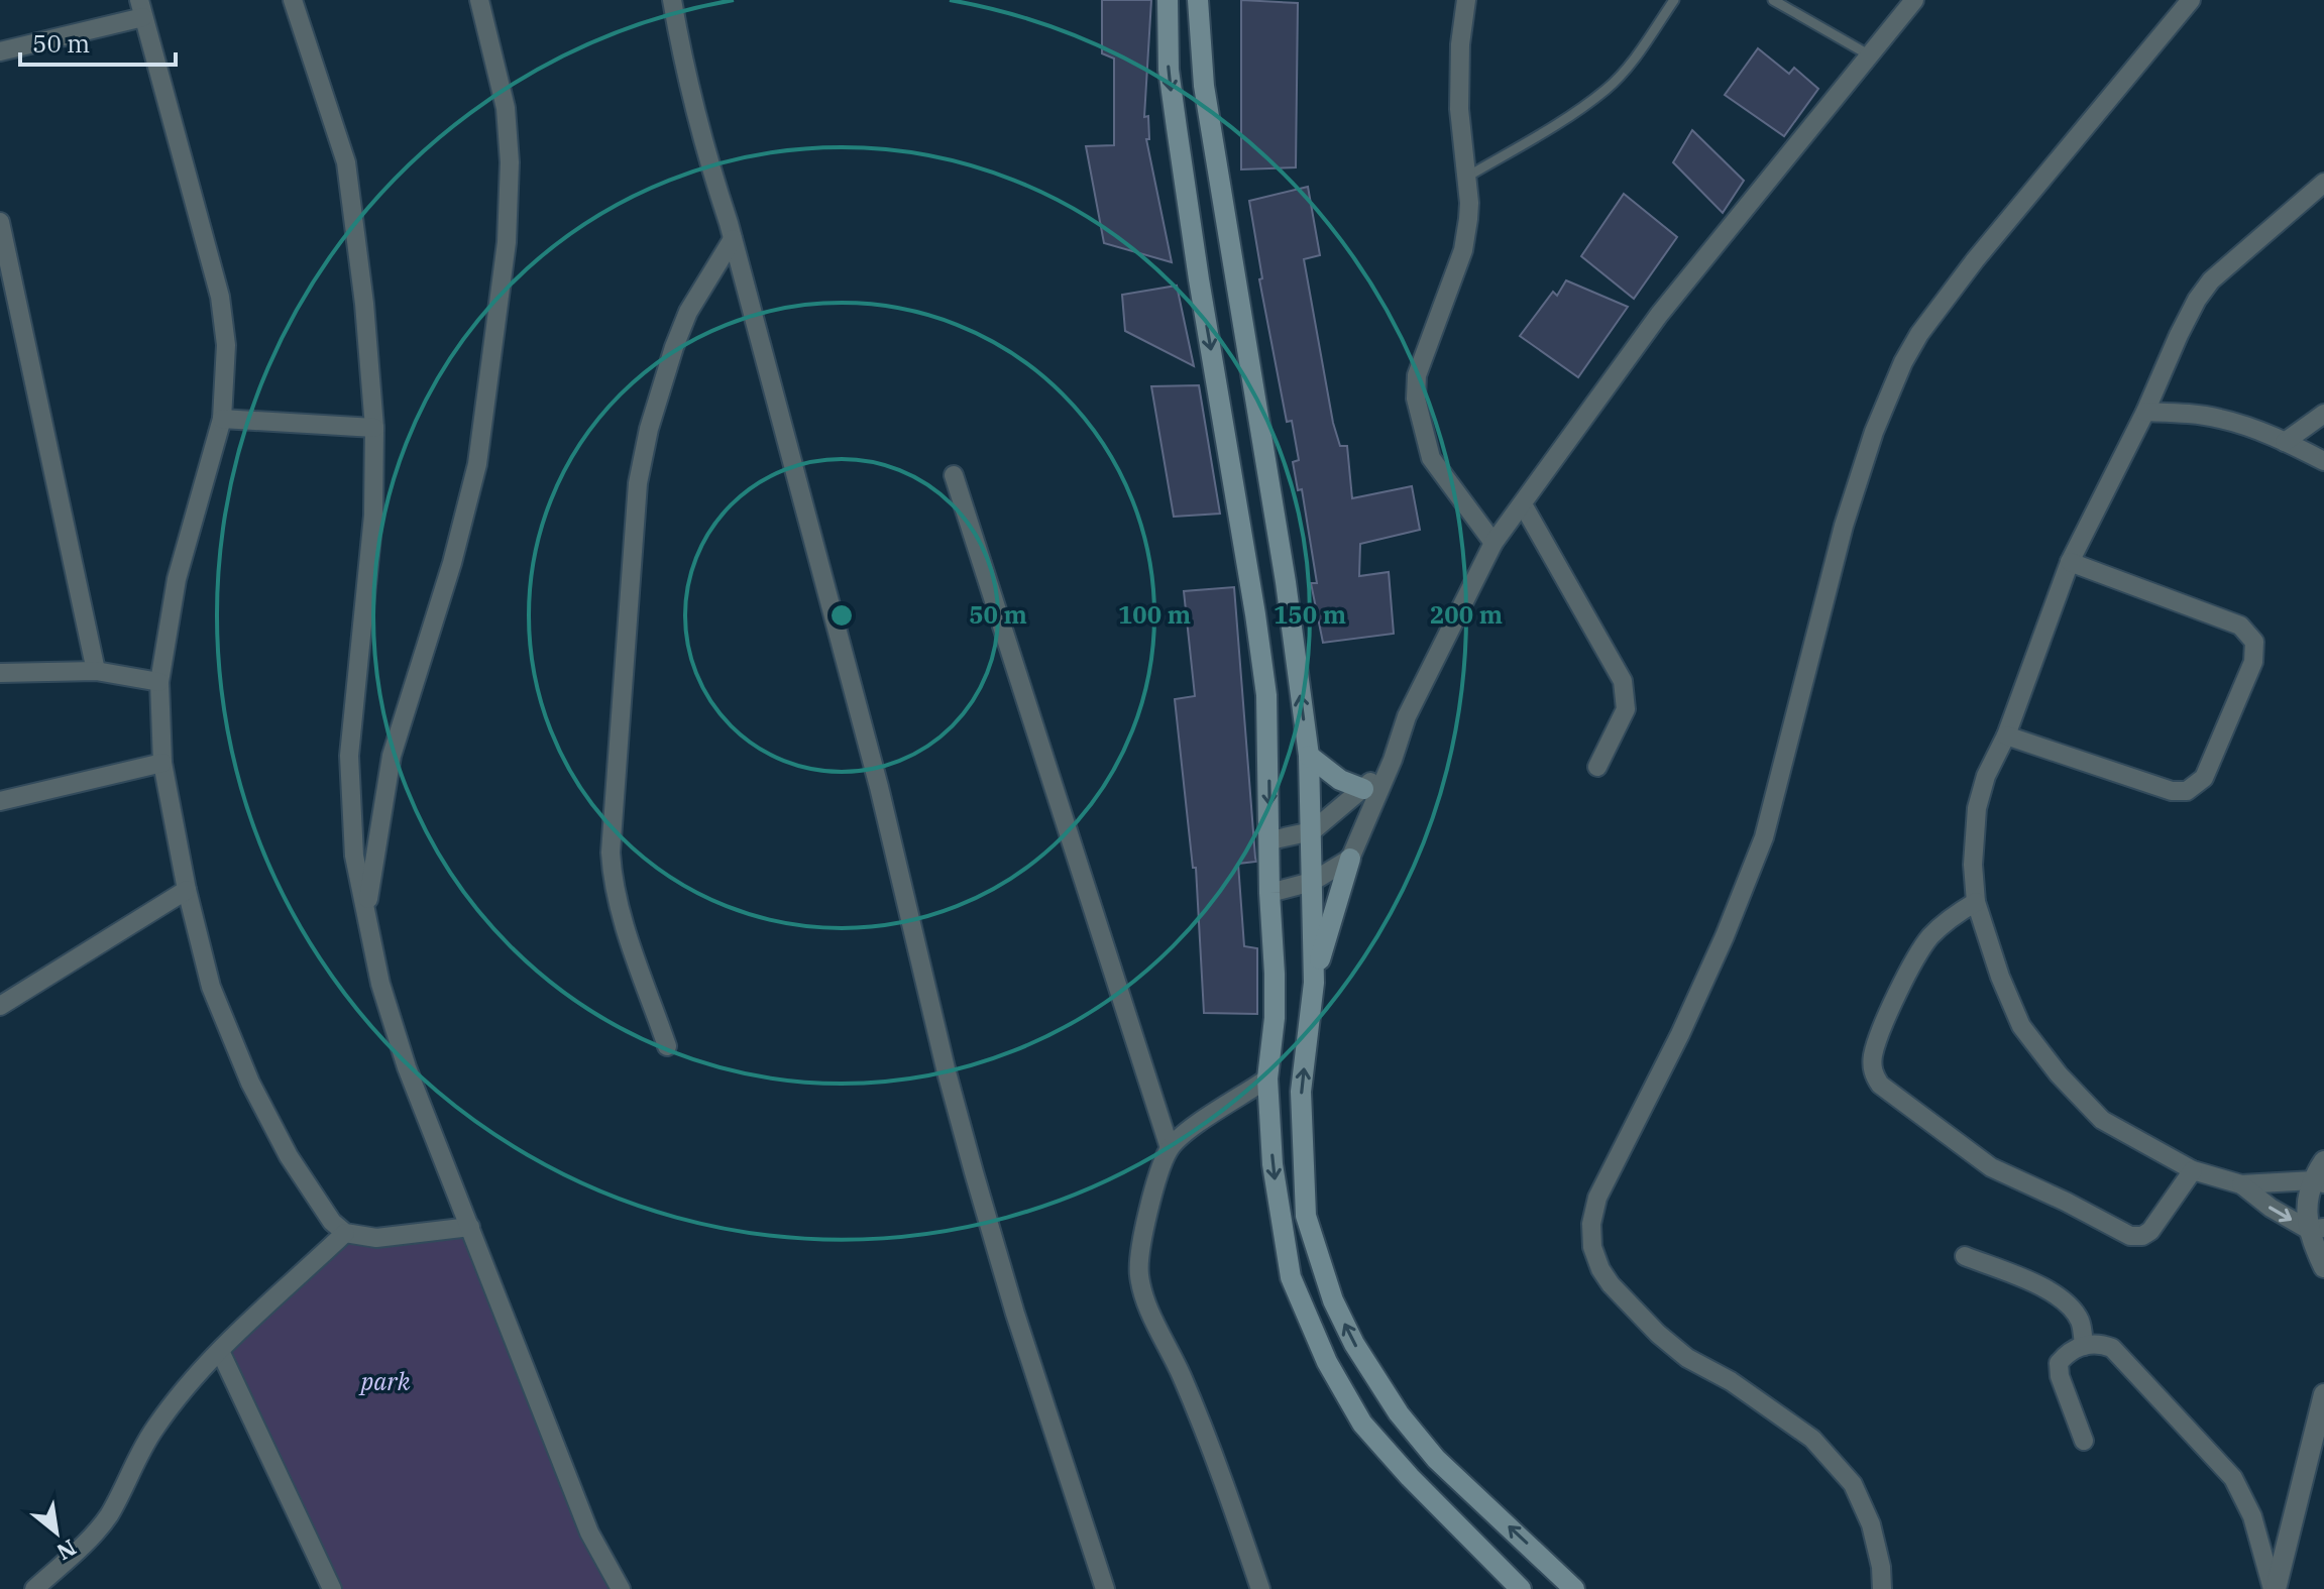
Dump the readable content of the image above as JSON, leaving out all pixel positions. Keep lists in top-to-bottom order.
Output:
{
  "parks": ["park"],
  "scale_bar": "50 m",
  "north": "bottom right",
  "rings": [
    "50 m",
    "100 m",
    "150 m",
    "200 m"
  ]
}
